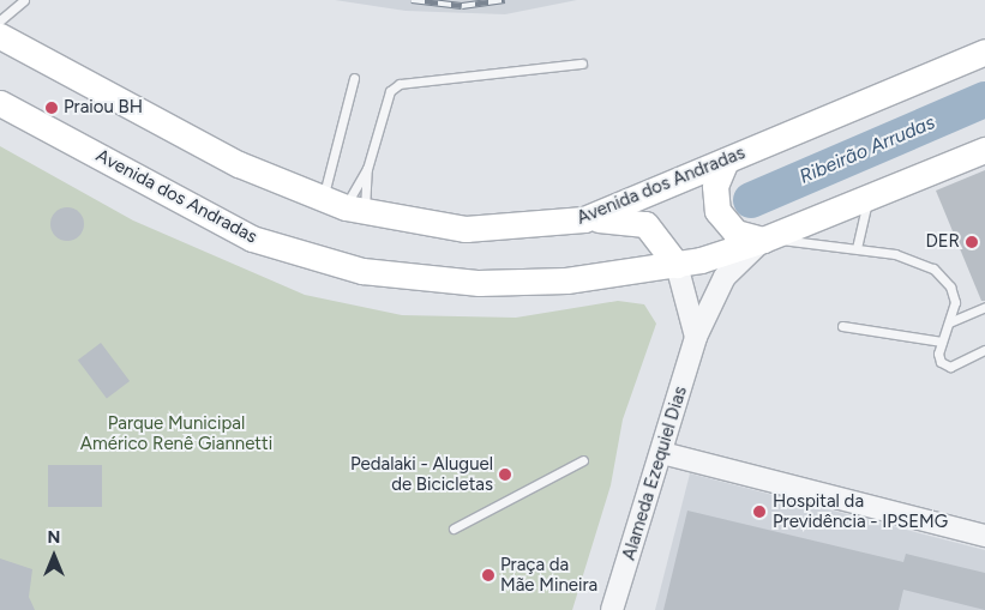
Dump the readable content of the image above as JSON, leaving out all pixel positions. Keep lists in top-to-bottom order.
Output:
{
  "streets": {
    "main road": ["Avenida dos Andradas"],
    "street": ["Alameda Ezequiel Dias"]
  },
  "crossings": [
    ["Avenida dos Andradas", "Alameda Ezequiel Dias"]
  ],
  "water": ["Ribeirão Arrudas"],
  "parks": ["Parque Municipal Américo Renê Giannetti"],
  "places": [
    "Praiou BH",
    "DER",
    "Pedalaki - Aluguel de Bicicletas",
    "Hospital da Previdência - IPSEMG",
    "Praça da Mãe Mineira"
  ],
  "north": "top"
}
